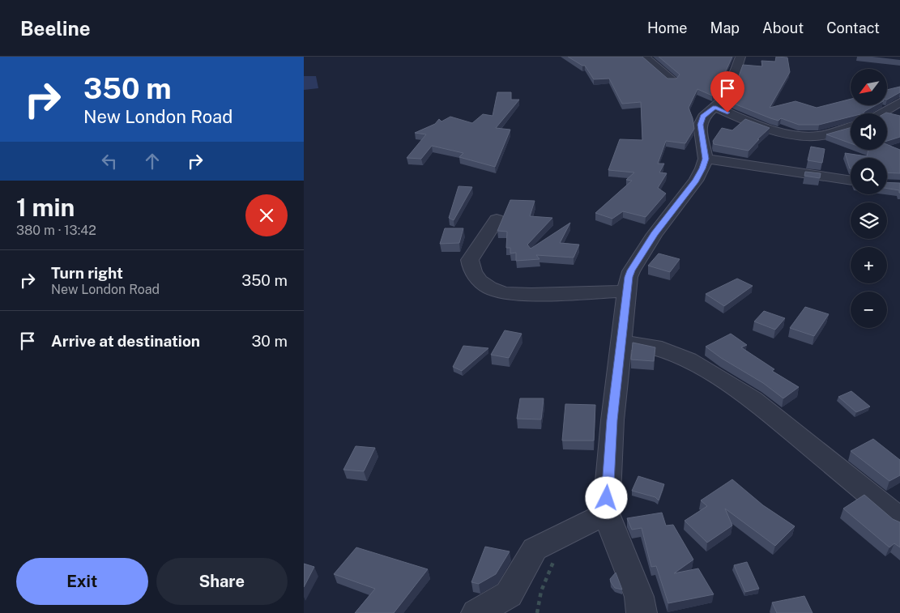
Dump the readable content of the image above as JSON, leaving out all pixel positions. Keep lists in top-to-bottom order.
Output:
{
  "north": "bottom left",
  "page": {
    "header": "Beeline",
    "nav": [
      "Home",
      "Map",
      "About",
      "Contact"
    ],
    "turn": ["350 m", "New London Road"],
    "map_buttons": ["+", "−"],
    "heading": ["1 min", "380 m · 13:42"],
    "list": [
      {
        "name": "Turn right",
        "note": "New London Road",
        "value": "350 m"
      },
      {
        "name": "Arrive at destination",
        "value": "30 m"
      }
    ],
    "buttons": ["Exit", "Share"]
  }
}
